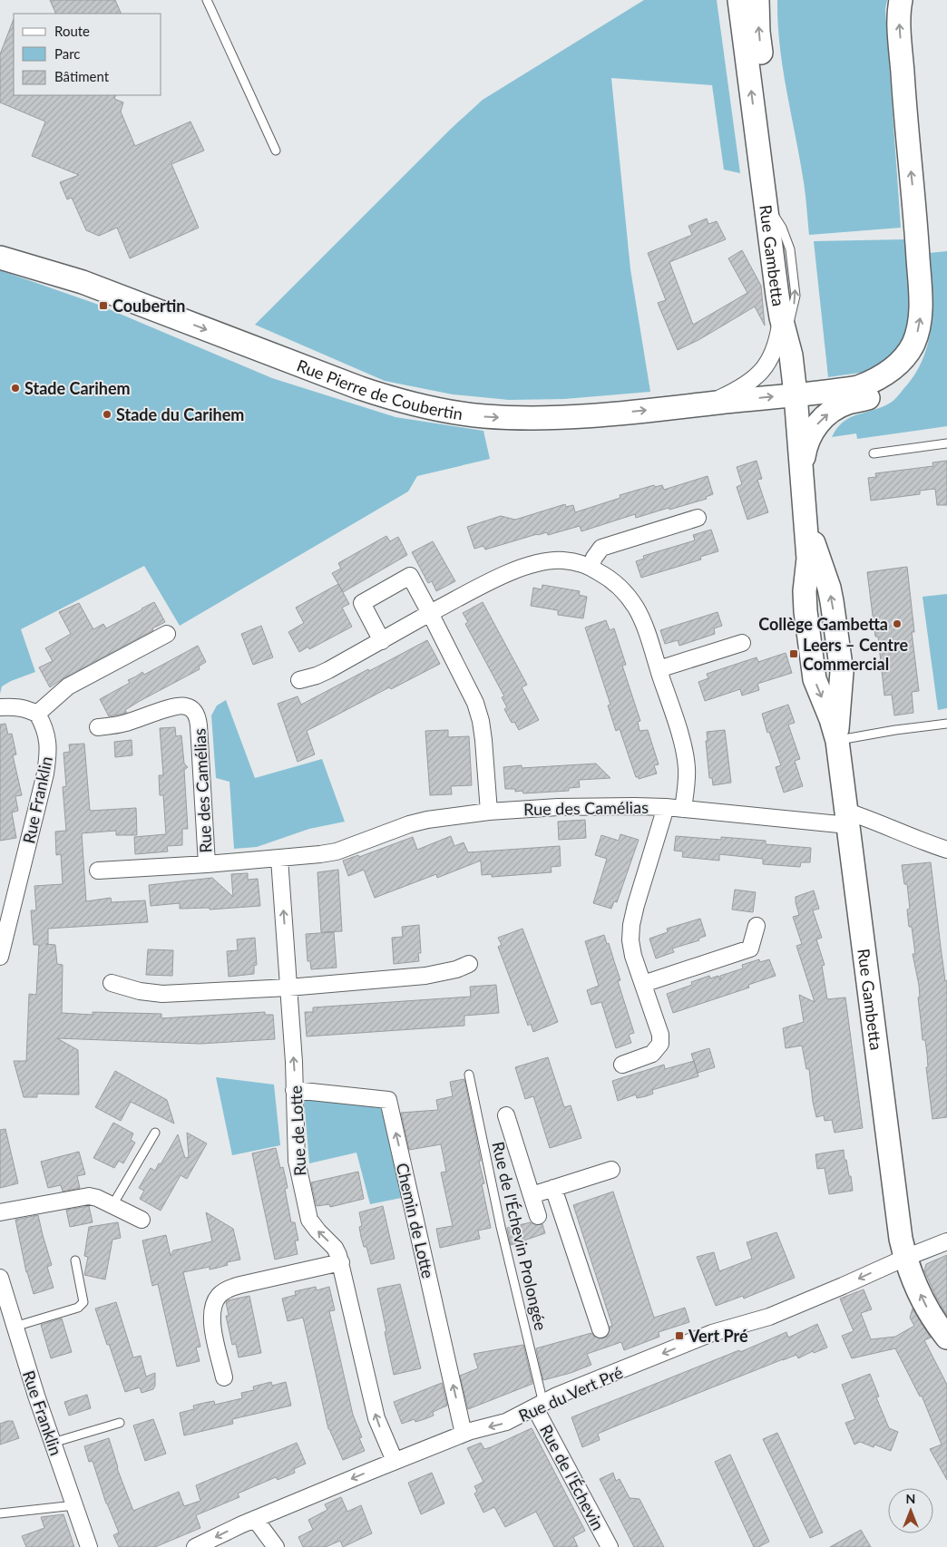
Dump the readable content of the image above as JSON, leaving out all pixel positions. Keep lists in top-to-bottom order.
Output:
{
  "streets": {
    "street": [
      "Rue Gambetta",
      "Rue Pierre de Coubertin",
      "Rue des Camélias",
      "Rue Franklin",
      "Rue de Lotte",
      "Chemin de Lotte",
      "Rue du Vert Pré",
      "Rue de l'Échevin"
    ],
    "lane": ["Rue de l'Échevin Prolongée"]
  },
  "crossings": [
    ["Rue Gambetta", "Rue Pierre de Coubertin"],
    ["Rue Gambetta", "Rue des Camélias"],
    ["Rue Gambetta", "Rue du Vert Pré"],
    ["Rue des Camélias", "Rue de Lotte"],
    ["Rue de Lotte", "Chemin de Lotte"],
    ["Rue de Lotte", "Rue du Vert Pré"],
    ["Chemin de Lotte", "Rue du Vert Pré"],
    ["Rue de l'Échevin Prolongée", "Rue du Vert Pré"],
    ["Rue de l'Échevin Prolongée", "Rue de l'Échevin"],
    ["Rue du Vert Pré", "Rue de l'Échevin"]
  ],
  "one_way": [
    "Rue Pierre de Coubertin",
    "Rue de Lotte",
    "Chemin de Lotte",
    "Rue du Vert Pré"
  ],
  "places": {
    "transit": ["Coubertin", "Leers – Centre Commercial", "Vert Pré"],
    "other": ["Stade Carihem", "Stade du Carihem", "Collège Gambetta"]
  },
  "legend": ["Route", "Parc", "Bâtiment"],
  "north": "top"
}
